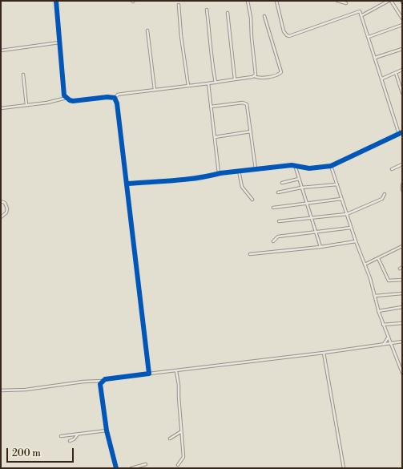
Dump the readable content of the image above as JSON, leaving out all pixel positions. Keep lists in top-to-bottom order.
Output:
{
  "scale_bar": "200 m"
}
